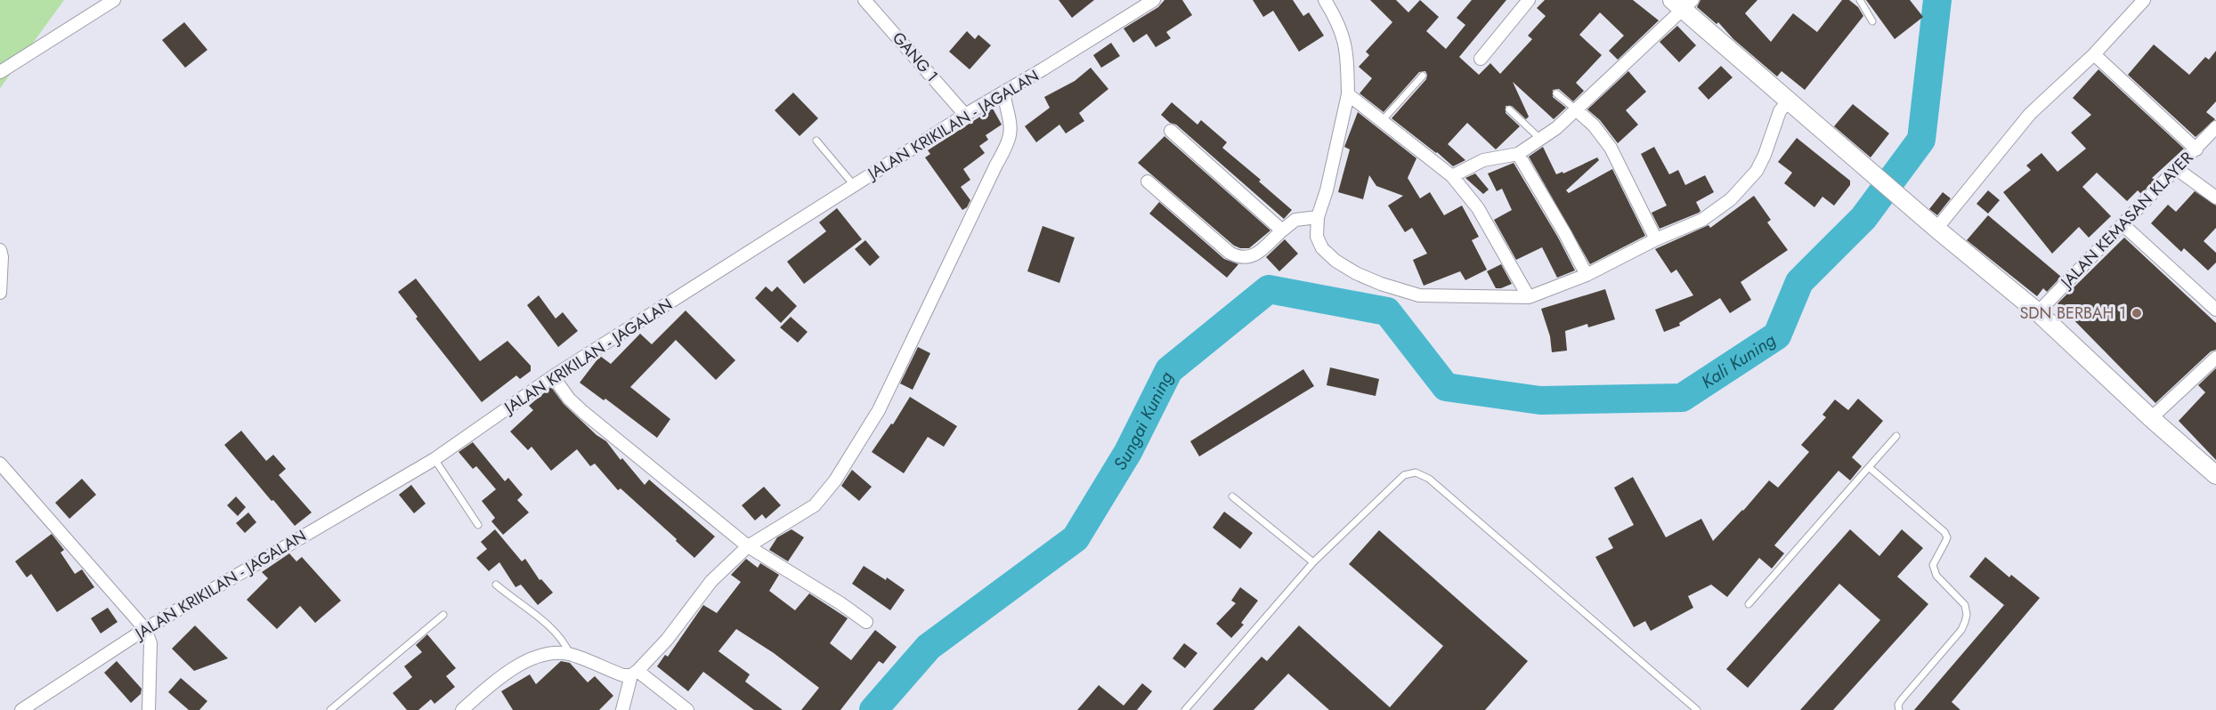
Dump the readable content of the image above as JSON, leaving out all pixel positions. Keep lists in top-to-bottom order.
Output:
{
  "streets": {
    "street": ["GANG 1", "JALAN KRIKILAN - JAGALAN", "JALAN KEMASAN KLAYER"]
  },
  "crossings": [
    ["GANG 1", "JALAN KRIKILAN - JAGALAN"]
  ],
  "water": ["Kali Kuning", "Sungai Kuning"],
  "places": ["SDN BERBAH 1"]
}
